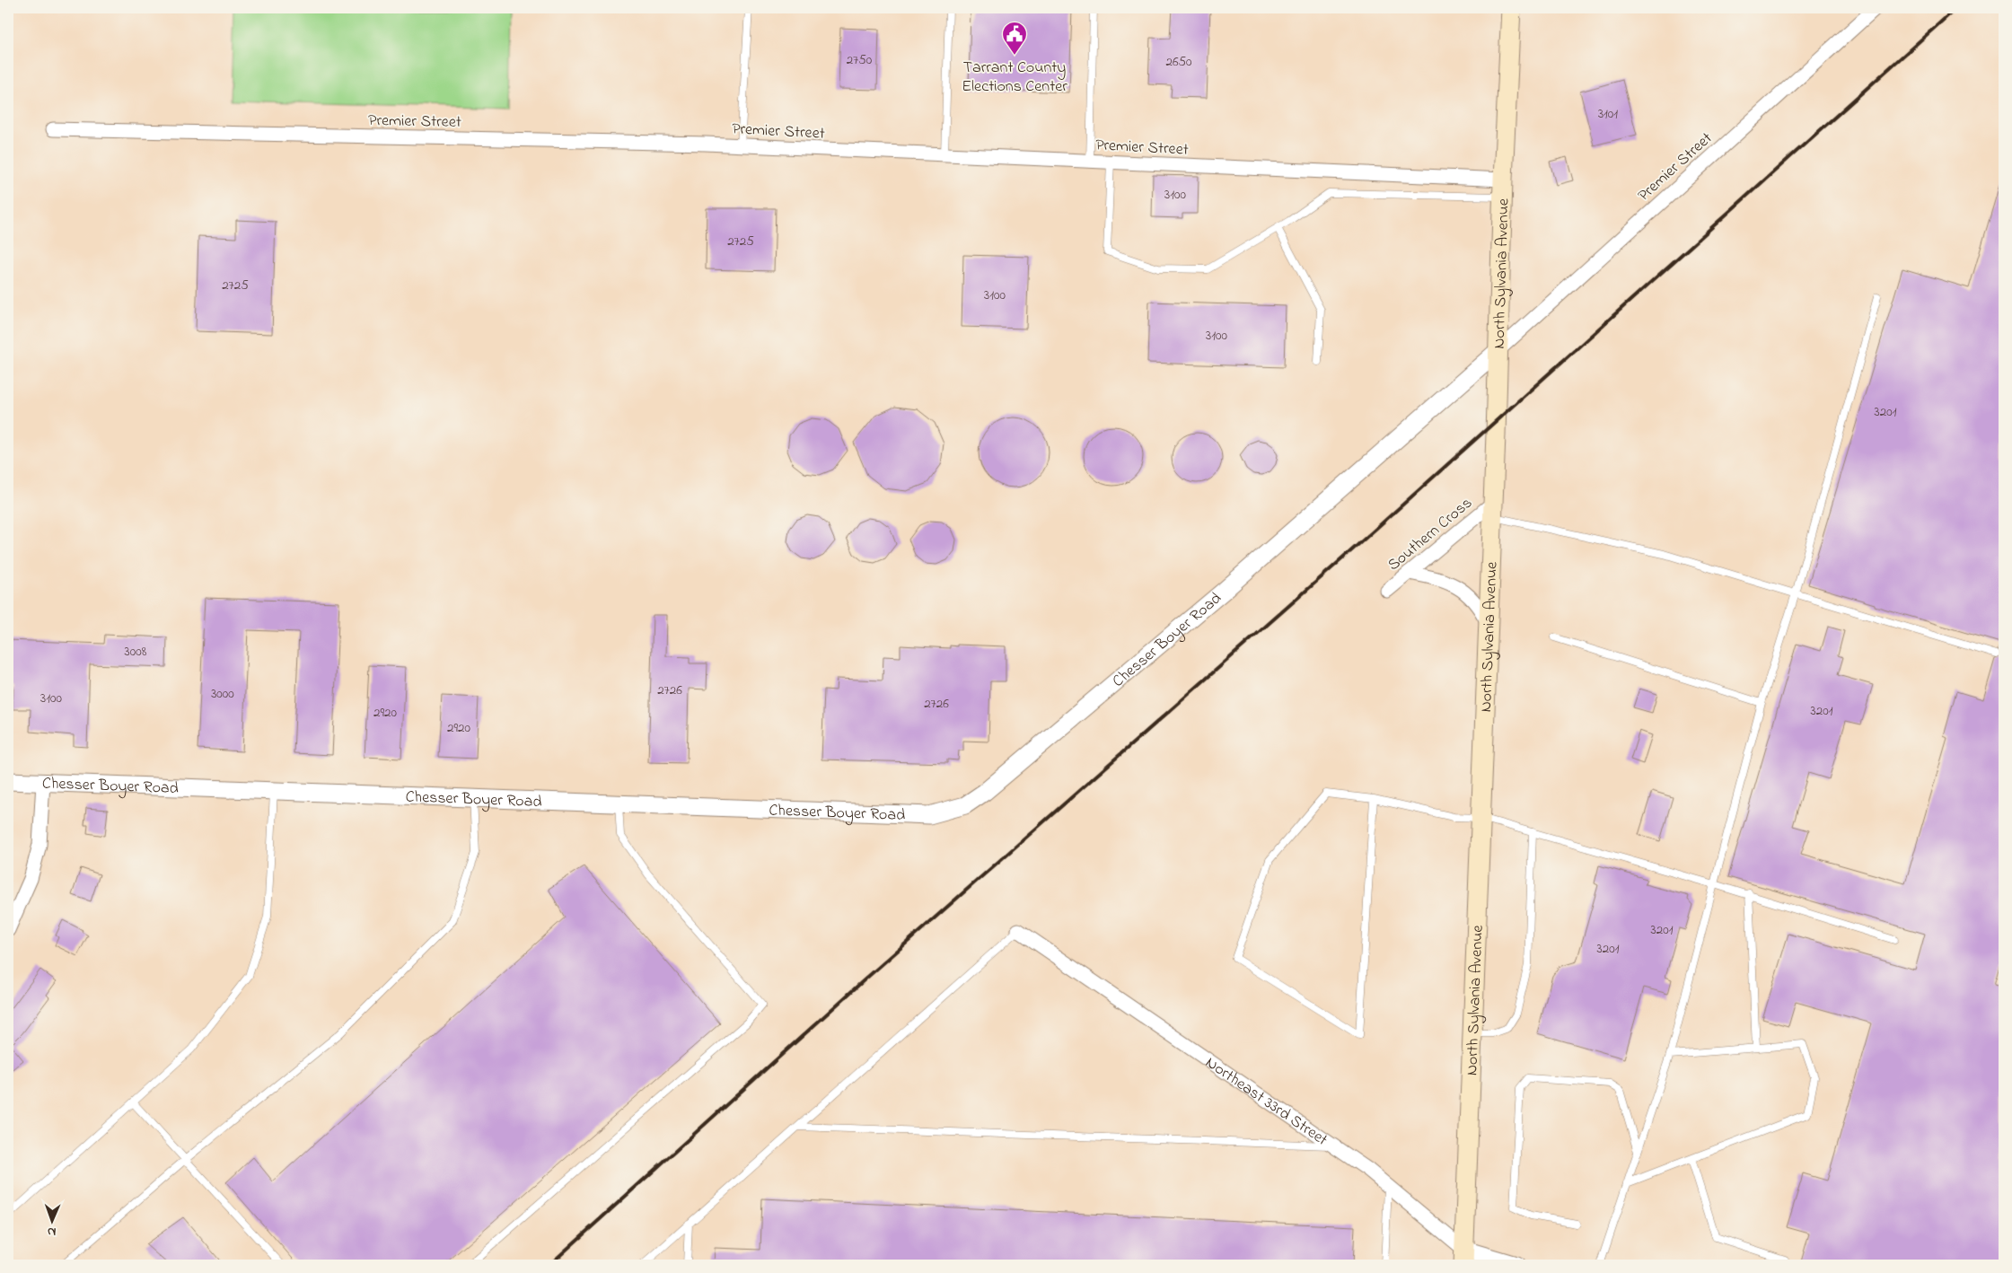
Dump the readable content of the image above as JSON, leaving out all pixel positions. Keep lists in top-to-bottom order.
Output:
{
  "streets": {
    "main road": ["North Sylvania Avenue"],
    "street": [
      "Premier Street",
      "Southern Cross",
      "Chesser Boyer Road",
      "Northeast 33rd Street"
    ]
  },
  "crossings": [
    ["Premier Street", "North Sylvania Avenue"],
    ["Premier Street", "Chesser Boyer Road"],
    ["North Sylvania Avenue", "Southern Cross"],
    ["North Sylvania Avenue", "Chesser Boyer Road"],
    ["North Sylvania Avenue", "Northeast 33rd Street"]
  ],
  "places": {
    "public building": ["Tarrant County Elections Center"]
  },
  "house_numbers": [
    "2750",
    "2650",
    "3101",
    "3100",
    "2725",
    "2725",
    "3100",
    "3100",
    "3201",
    "3008",
    "2726",
    "3000",
    "3100",
    "2726",
    "3201",
    "2920",
    "2920",
    "3201",
    "3201"
  ],
  "north": "bottom"
}
